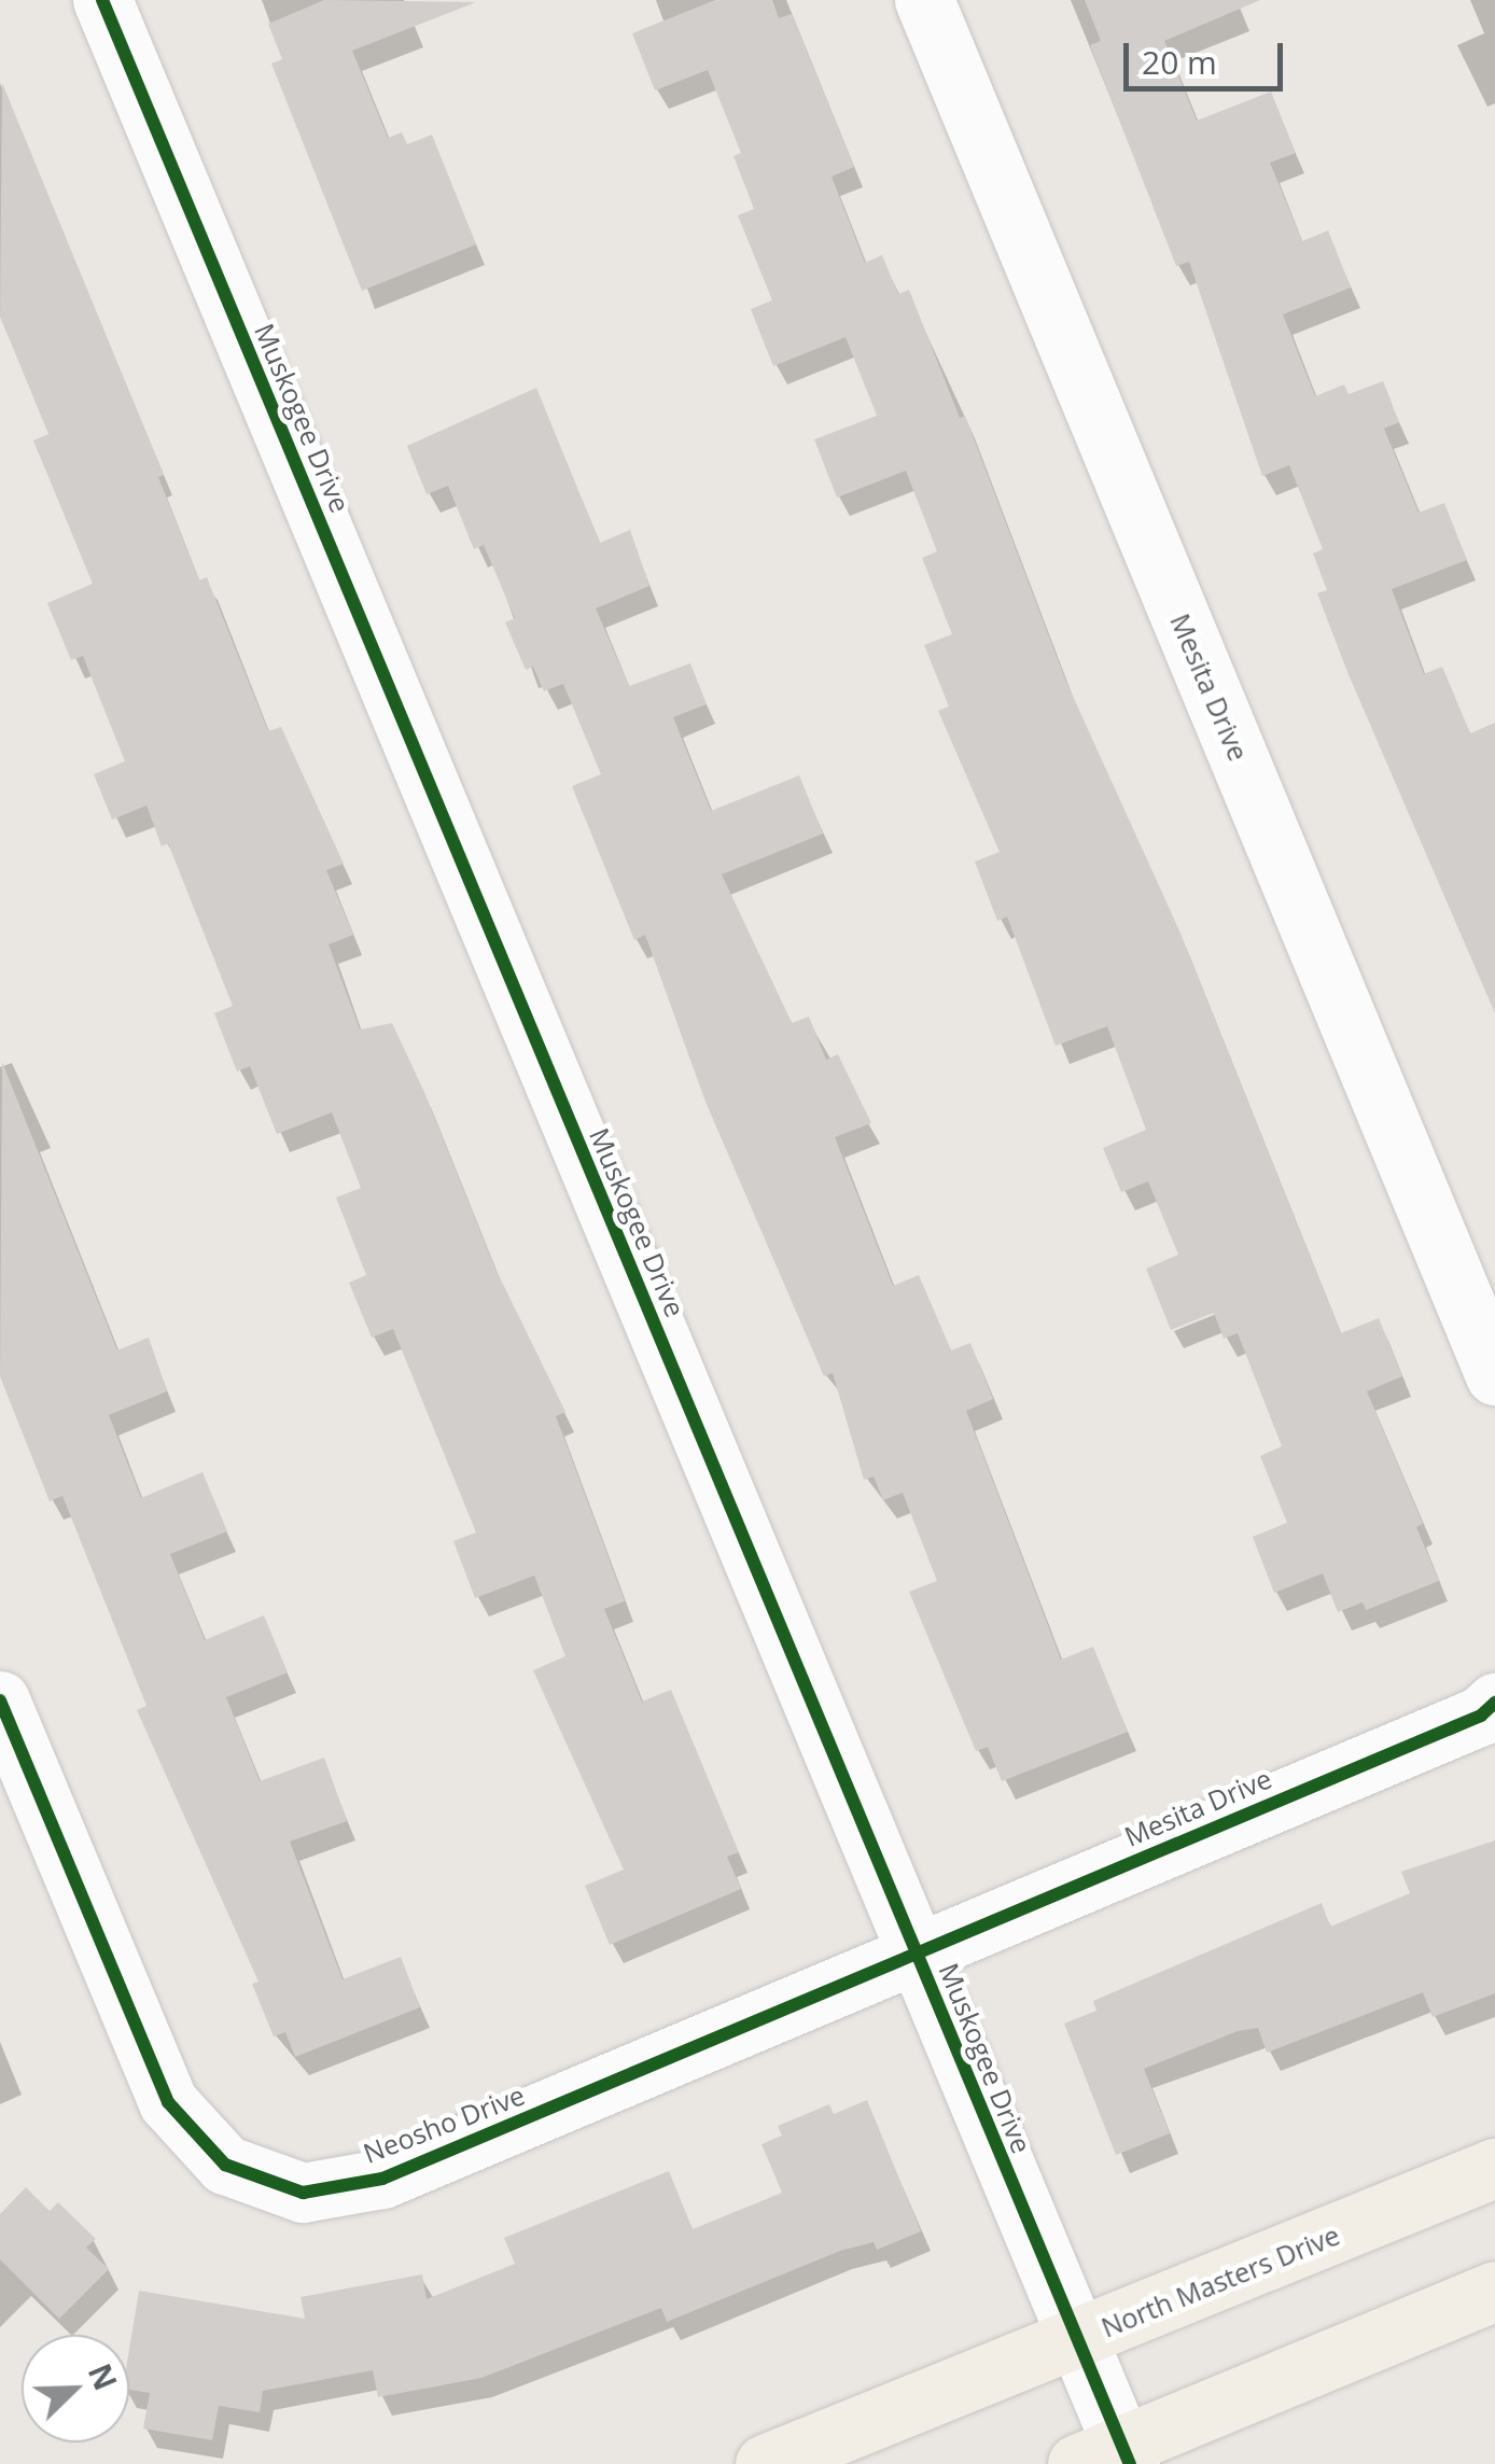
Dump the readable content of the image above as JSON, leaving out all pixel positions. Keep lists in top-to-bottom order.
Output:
{
  "streets": {
    "main road": ["North Masters Drive"],
    "street": ["Muskogee Drive", "Mesita Drive", "Neosho Drive"]
  },
  "crossings": [
    ["Muskogee Drive", "Mesita Drive"],
    ["Muskogee Drive", "Neosho Drive"],
    ["Muskogee Drive", "North Masters Drive"],
    ["Mesita Drive", "Neosho Drive"]
  ],
  "scale_bar": "20 m",
  "north": "top right"
}
